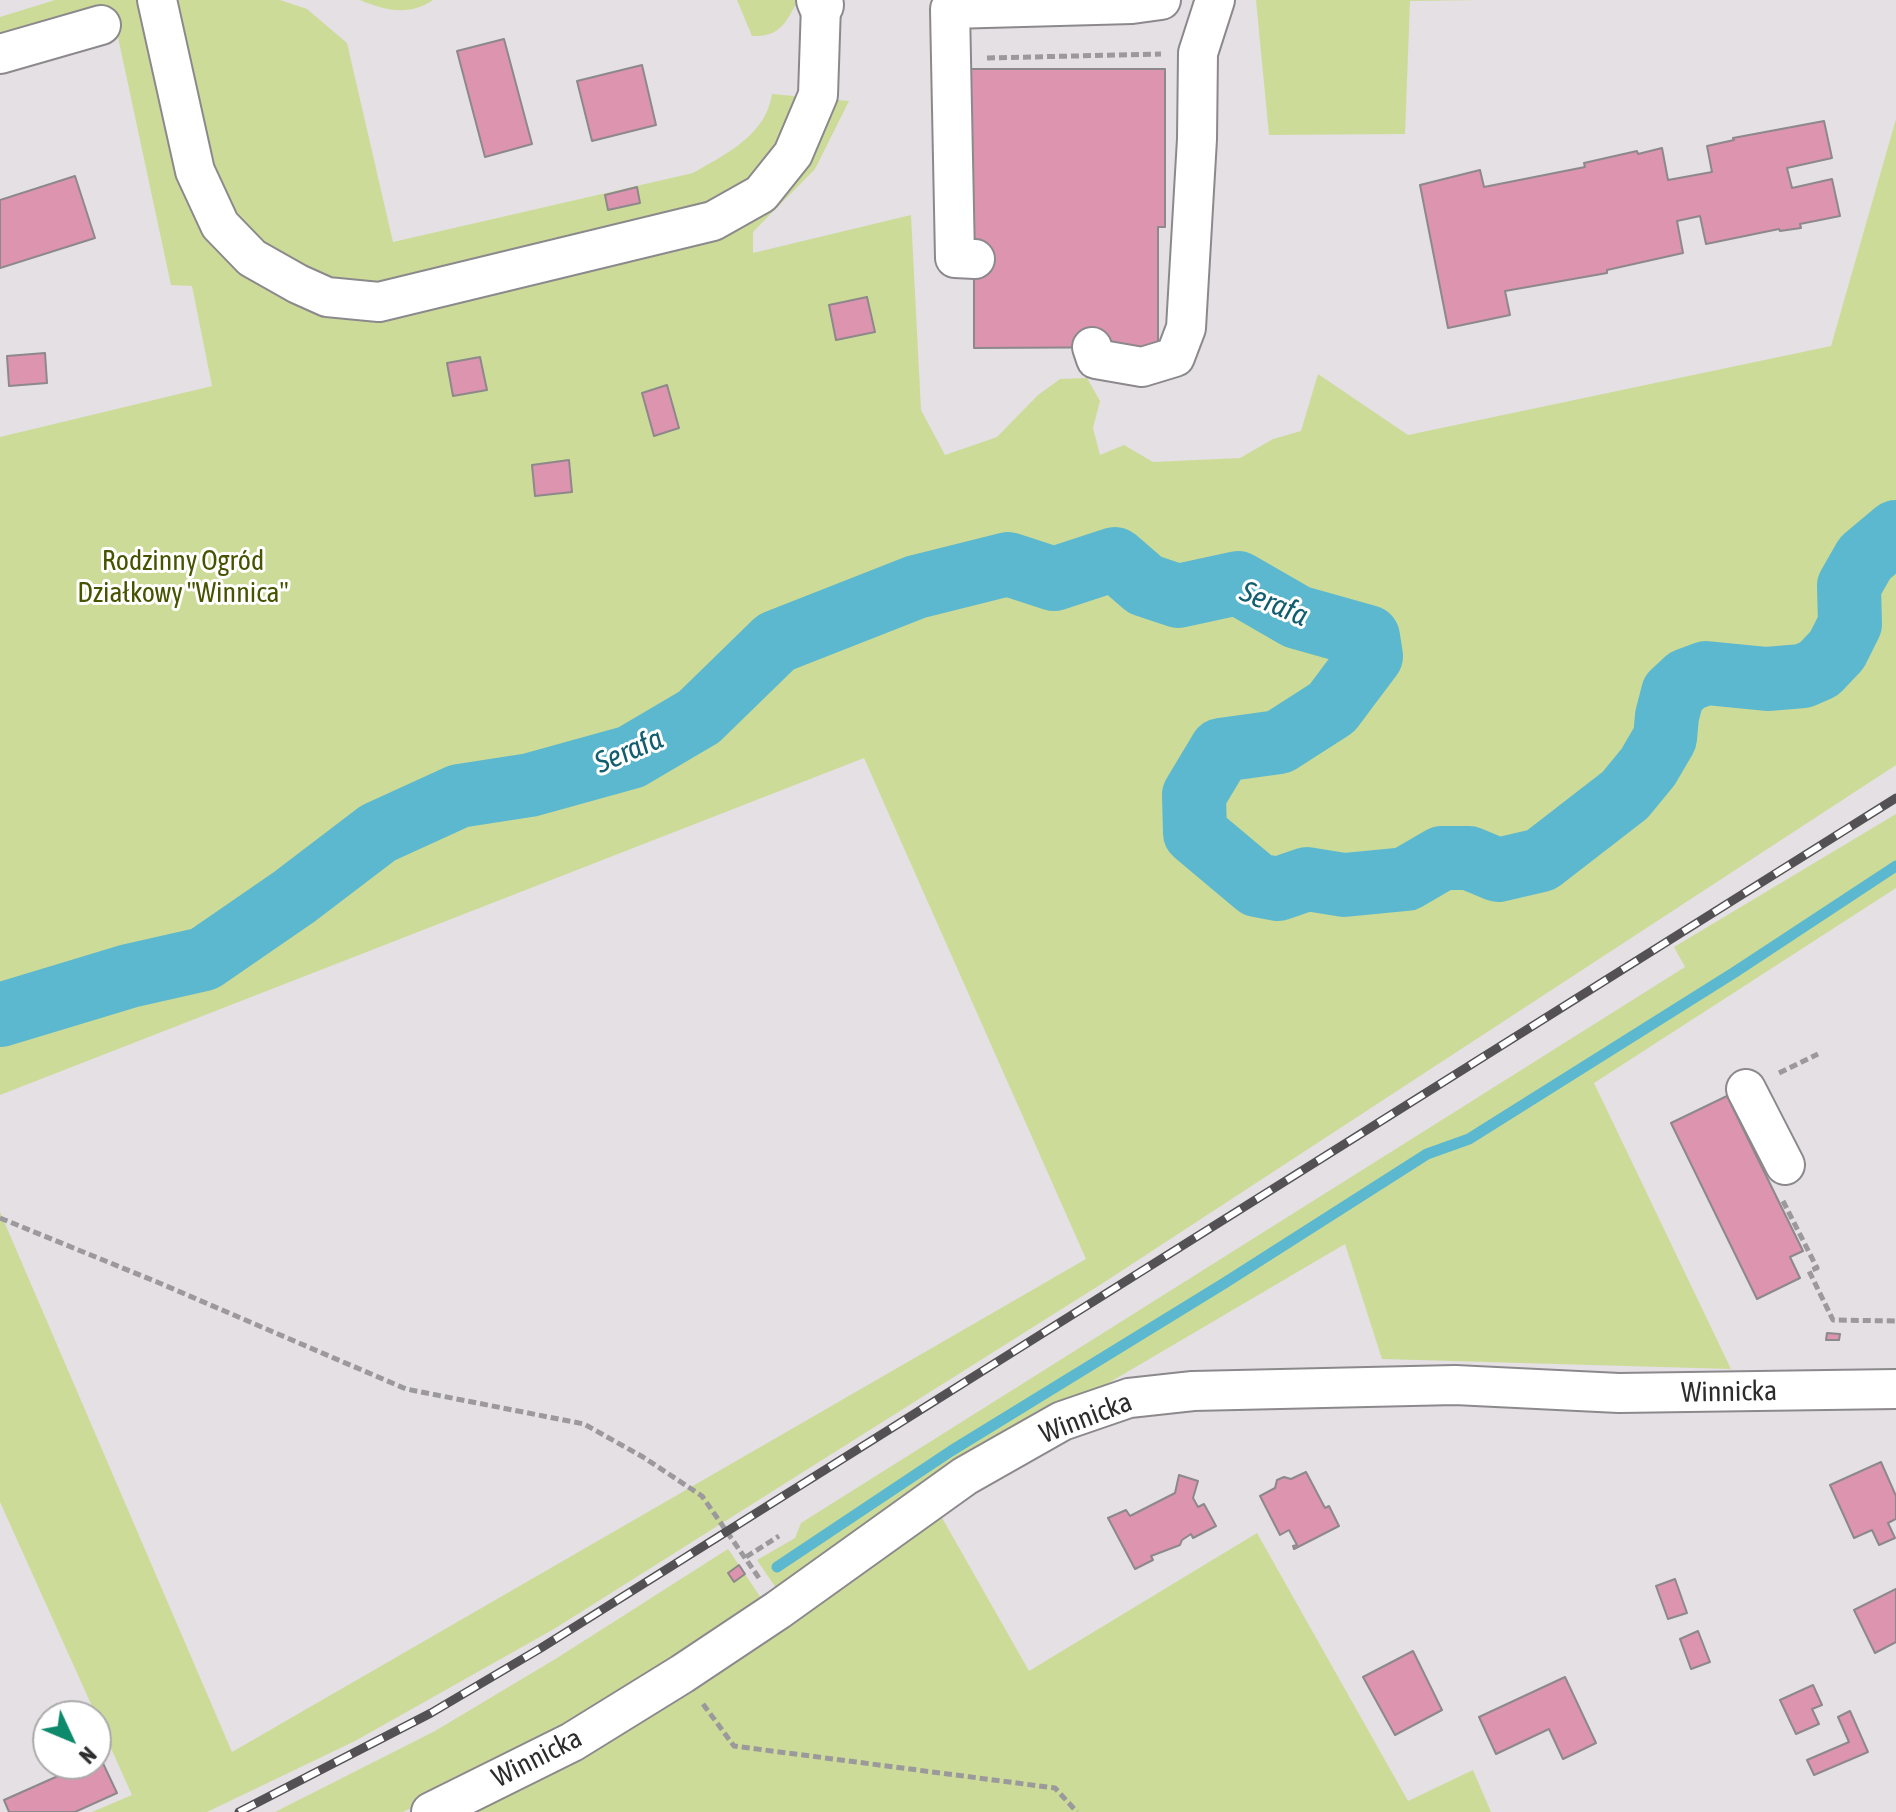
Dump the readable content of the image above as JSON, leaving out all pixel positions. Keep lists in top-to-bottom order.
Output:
{
  "streets": {
    "street": ["Winnicka"]
  },
  "water": ["Serafa"],
  "parks": ["Rodzinny Ogród Działkowy \"Winnica\""],
  "north": "bottom right"
}
